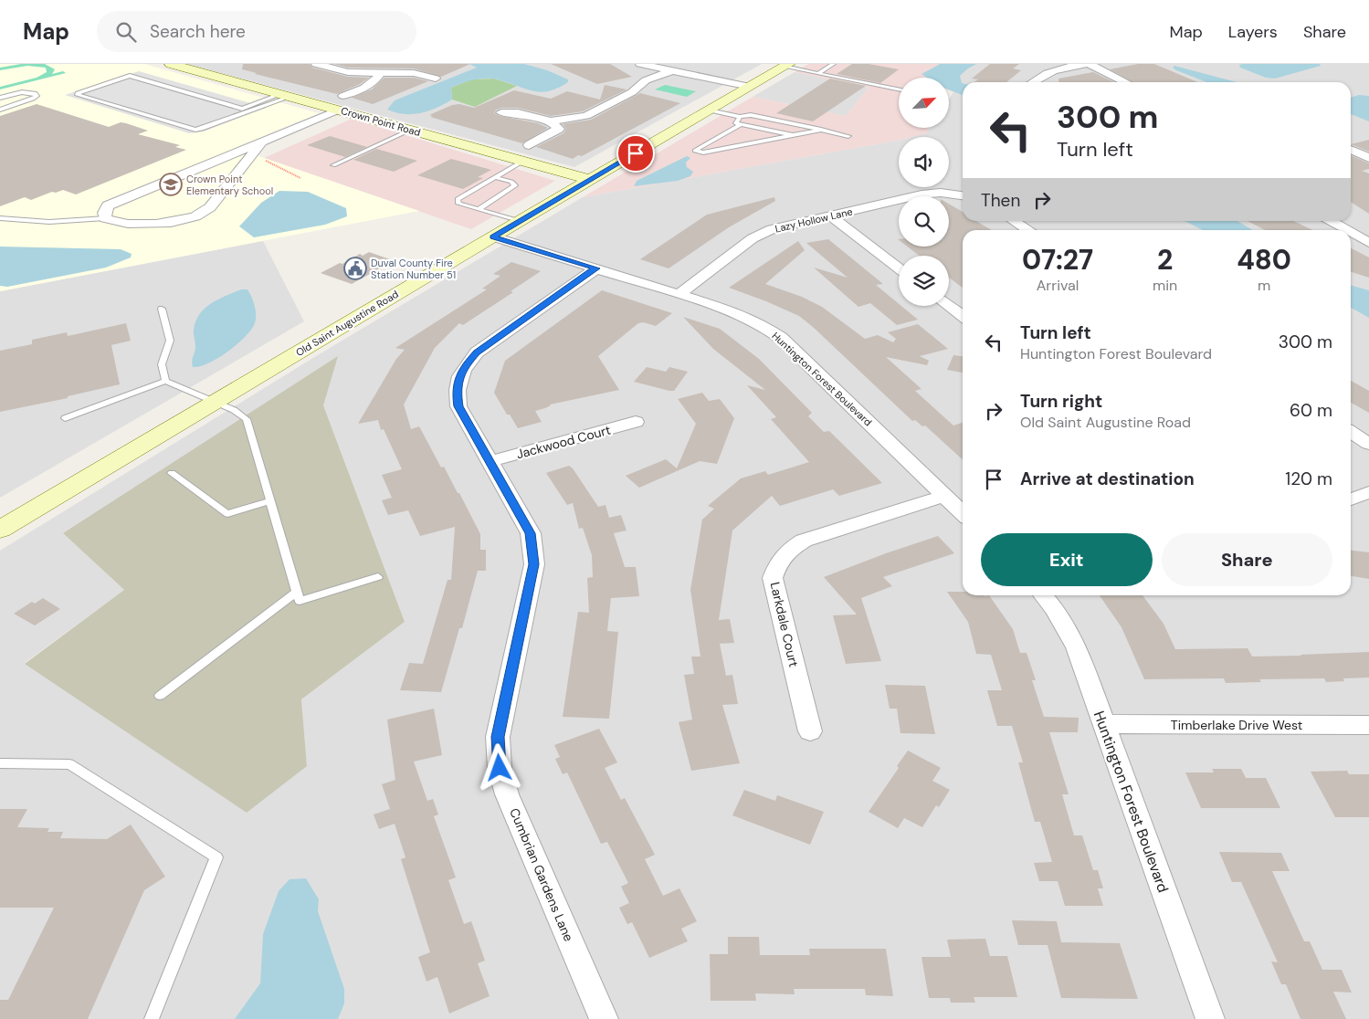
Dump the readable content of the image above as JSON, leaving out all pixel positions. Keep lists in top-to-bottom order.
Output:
{
  "streets": {
    "main road": ["Crown Point Road", "Old Saint Augustine Road"],
    "street": [
      "Lazy Hollow Lane",
      "Huntington Forest Boulevard",
      "Jackwood Court",
      "Larkdale Court",
      "Timberlake Drive West",
      "Cumbrian Gardens Lane"
    ]
  },
  "crossings": [
    ["Crown Point Road", "Old Saint Augustine Road"],
    ["Lazy Hollow Lane", "Huntington Forest Boulevard"],
    ["Old Saint Augustine Road", "Huntington Forest Boulevard"],
    ["Huntington Forest Boulevard", "Larkdale Court"],
    ["Huntington Forest Boulevard", "Timberlake Drive West"],
    ["Huntington Forest Boulevard", "Cumbrian Gardens Lane"],
    ["Jackwood Court", "Cumbrian Gardens Lane"]
  ],
  "places": {
    "school or university": ["Crown Point Elementary School"],
    "public building": ["Duval County Fire Station Number 51"]
  },
  "north": "top right",
  "page": {
    "header": "Map",
    "search": "Search here",
    "nav": ["Map", "Layers", "Share"],
    "turn": ["300 m", "Turn left"],
    "then": "Then",
    "eta": [
      "07:27",
      "Arrival",
      "2",
      "min",
      "480",
      "m"
    ],
    "list": [
      {
        "name": "Turn left",
        "note": "Huntington Forest Boulevard",
        "value": "300 m"
      },
      {
        "name": "Turn right",
        "note": "Old Saint Augustine Road",
        "value": "60 m"
      },
      {
        "name": "Arrive at destination",
        "value": "120 m"
      }
    ],
    "buttons": ["Exit", "Share"]
  }
}
